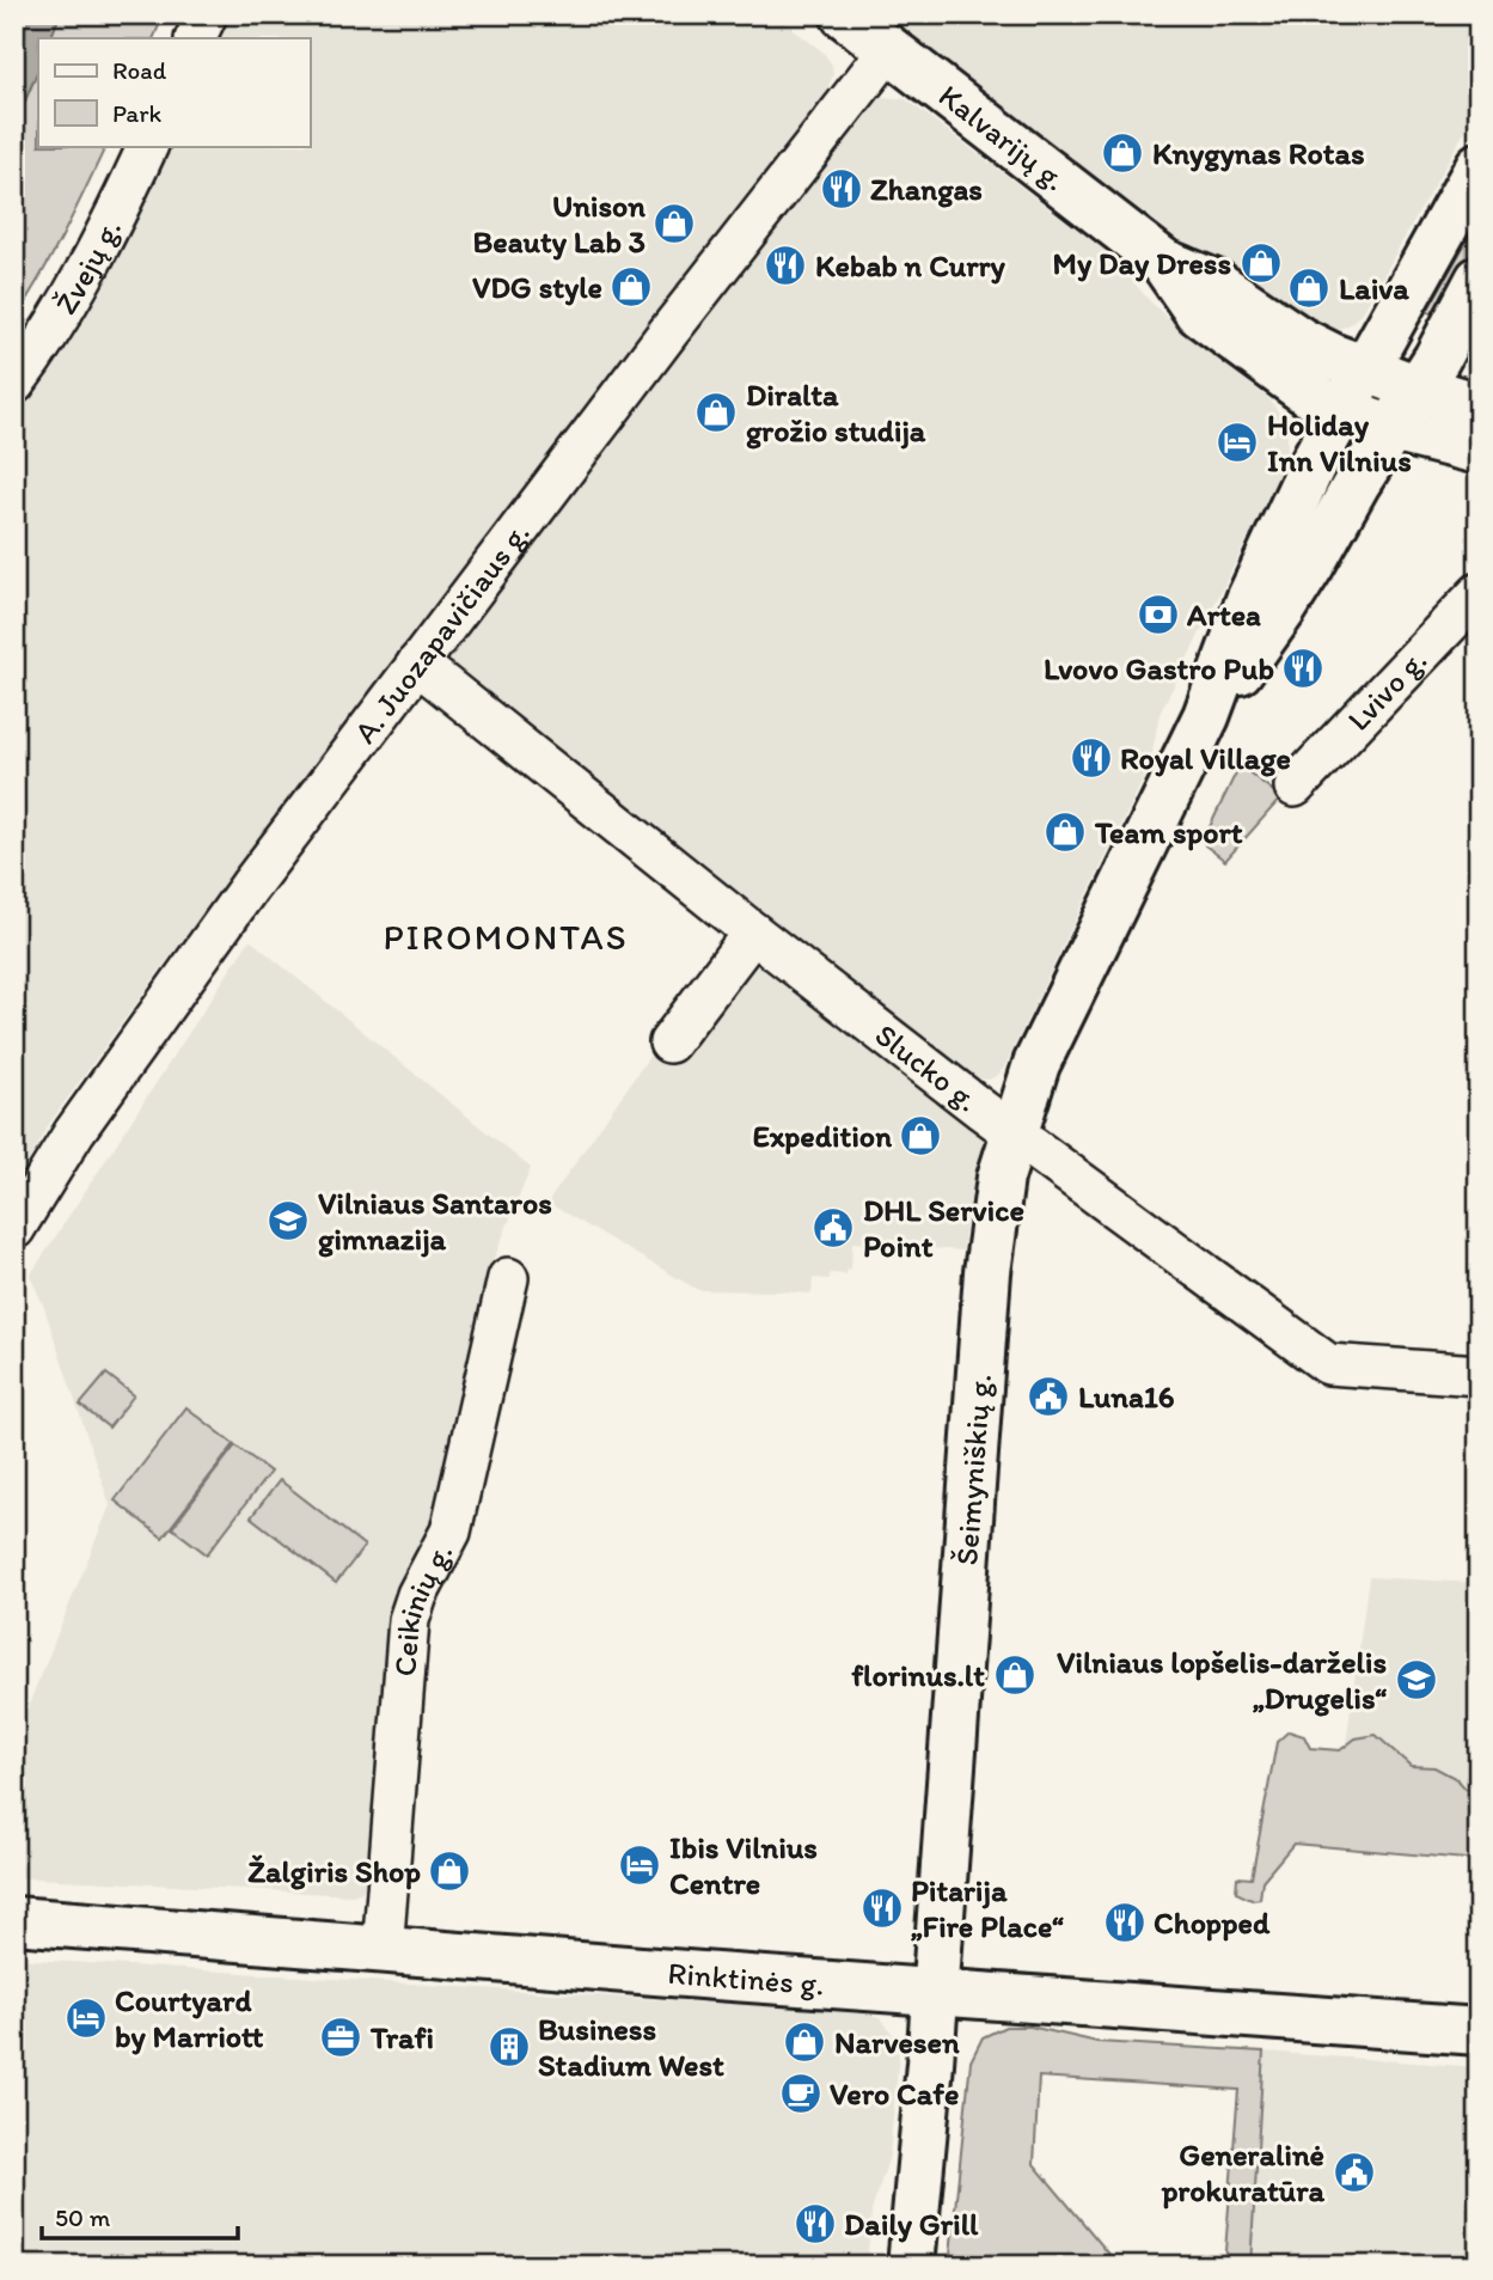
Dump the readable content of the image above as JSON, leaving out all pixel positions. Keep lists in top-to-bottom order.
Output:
{
  "streets": {
    "main road": ["Kalvarijų g.", "Šeimyniškių g.", "Rinktinės g."],
    "street": [
      "Žvejų g.",
      "A. Juozapavičiaus g.",
      "Lvivo g.",
      "Slucko g.",
      "Ceikinių g."
    ]
  },
  "crossings": [
    ["Kalvarijų g.", "A. Juozapavičiaus g."],
    ["Kalvarijų g.", "Šeimyniškių g."],
    ["A. Juozapavičiaus g.", "Slucko g."],
    ["Slucko g.", "Šeimyniškių g."],
    ["Šeimyniškių g.", "Rinktinės g."],
    ["Ceikinių g.", "Rinktinės g."]
  ],
  "districts": ["PIROMONTAS"],
  "places": {
    "shop": [
      "Knygynas Rotas",
      "Unison Beauty Lab 3",
      "My Day Dress",
      "VDG style",
      "Laiva",
      "Diralta grožio studija",
      "Team sport",
      "Expedition",
      "florinus.lt",
      "Žalgiris Shop",
      "Narvesen"
    ],
    "restaurant": [
      "Zhangas",
      "Kebab n Curry",
      "Lvovo Gastro Pub",
      "Royal Village",
      "Pitarija „Fire Place“",
      "Chopped",
      "Daily Grill"
    ],
    "hotel": ["Holiday Inn Vilnius", "Ibis Vilnius Centre", "Courtyard by Marriott"],
    "bank": ["Artea"],
    "school or university": ["Vilniaus Santaros gimnazija", "Vilniaus lopšelis-darželis „Drugelis“"],
    "public building": ["DHL Service Point", "Luna16", "Generalinė prokuratūra"],
    "office": ["Trafi"],
    "building": ["Business Stadium West"],
    "cafe": ["Vero Cafe"]
  },
  "legend": ["Road", "Park"],
  "scale_bar": "50 m"
}
